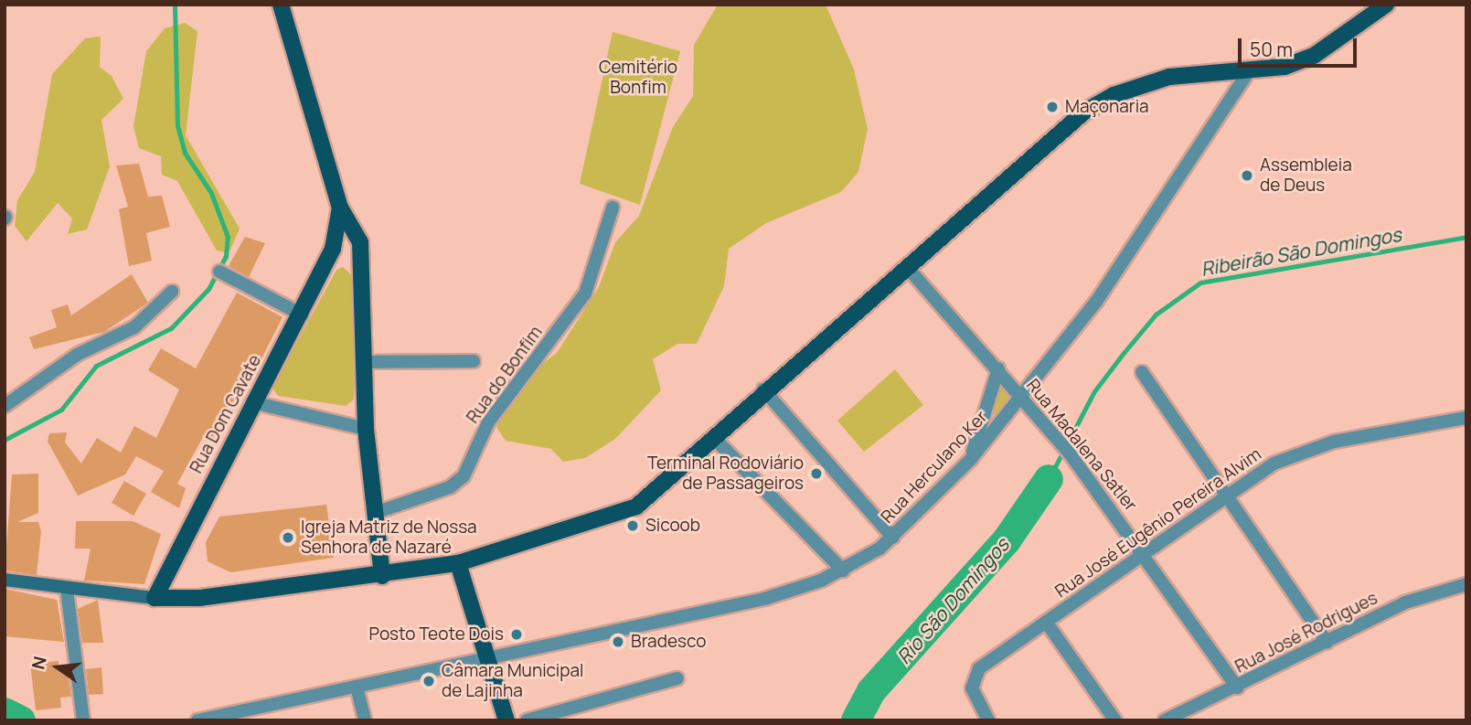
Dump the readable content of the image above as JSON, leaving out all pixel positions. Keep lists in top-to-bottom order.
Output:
{
  "streets": {
    "main road": ["Rua Dom Cavate"],
    "street": [
      "Rua do Bonfim",
      "Rua Madalena Satler",
      "Rua Herculano Ker",
      "Rua José Eugênio Pereira Alvim",
      "Rua José Rodrigues"
    ]
  },
  "crossings": [
    ["Rua Madalena Satler", "Rua Herculano Ker"],
    ["Rua Madalena Satler", "Rua José Eugênio Pereira Alvim"],
    ["Rua Madalena Satler", "Rua José Rodrigues"]
  ],
  "water": ["Ribeirão São Domingos", "Rio São Domingos"],
  "parks": ["Cemitério Bonfim"],
  "places": [
    "Maçonaria",
    "Assembleia de Deus",
    "Terminal Rodoviário de Passageiros",
    "Sicoob",
    "Igreja Matriz de Nossa Senhora de Nazaré",
    "Posto Teote Dois",
    "Bradesco",
    "Câmara Municipal de Lajinha"
  ],
  "scale_bar": "50 m",
  "north": "left"
}
